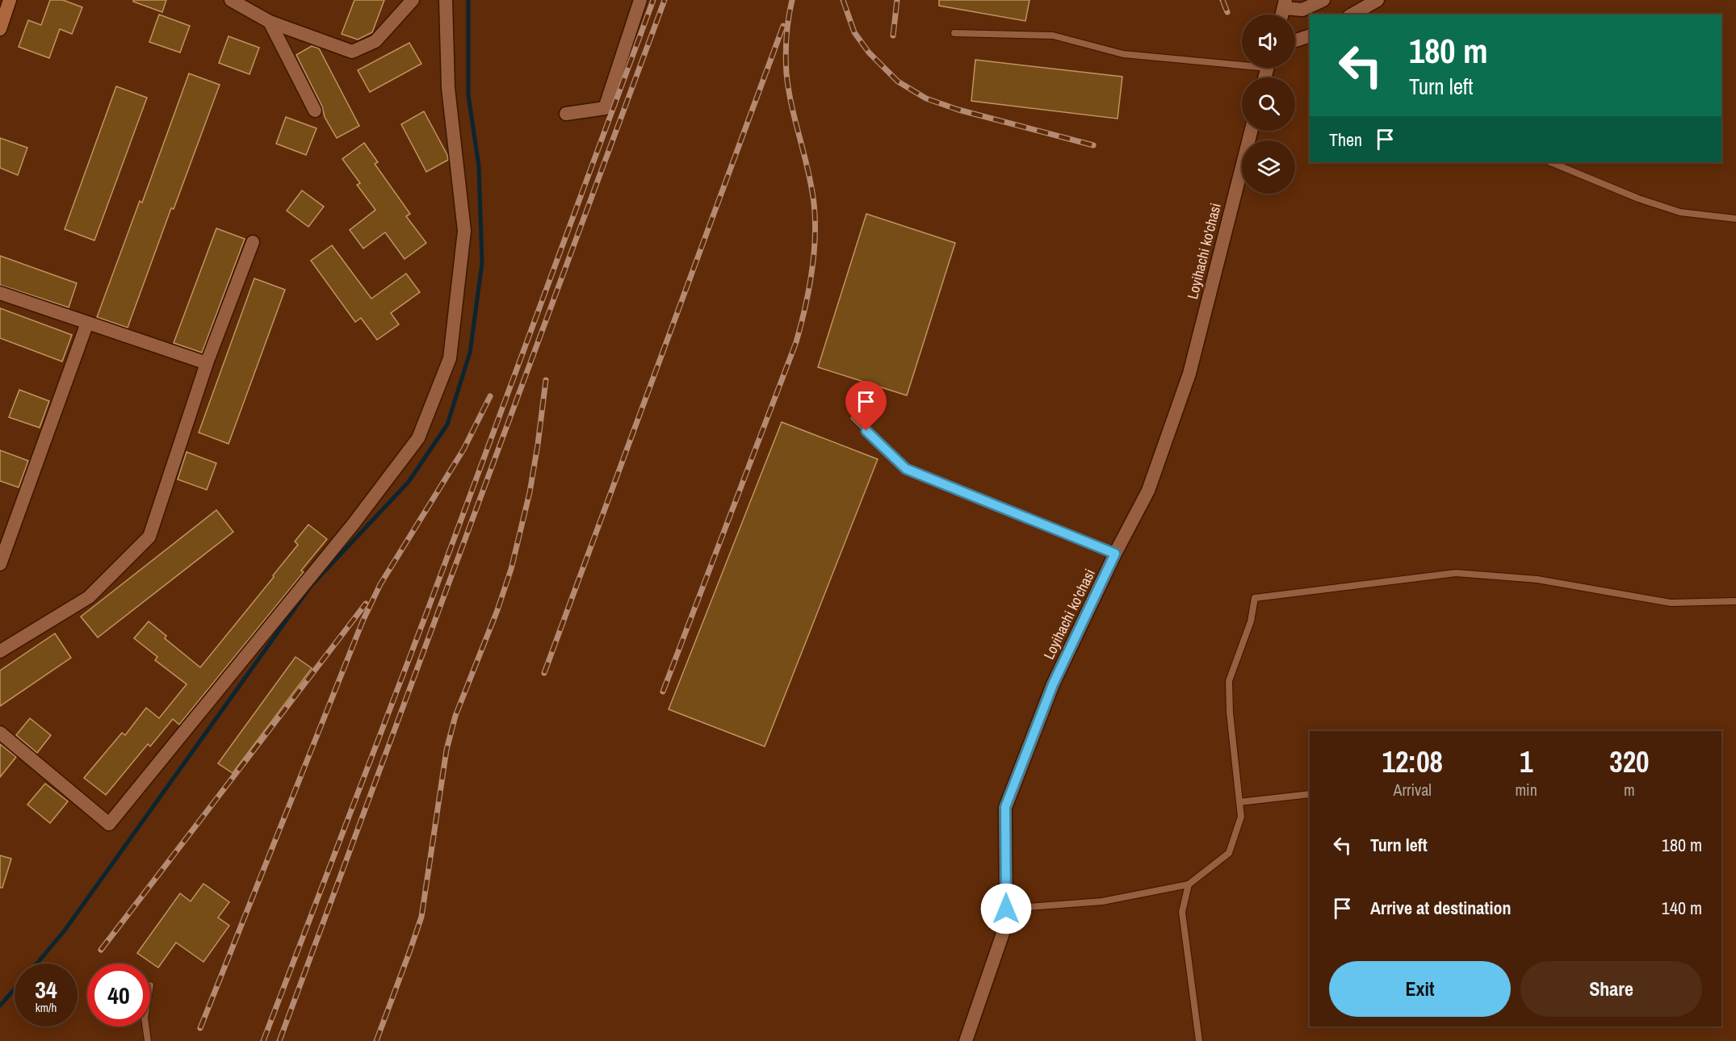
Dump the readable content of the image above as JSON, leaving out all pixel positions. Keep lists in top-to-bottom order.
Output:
{
  "streets": {
    "street": ["Loyihachi ko'chasi"]
  },
  "page": {
    "turn": ["180 m", "Turn left"],
    "then": "Then",
    "eta": [
      "12:08",
      "Arrival",
      "1",
      "min",
      "320",
      "m"
    ],
    "list": [
      {
        "name": "Turn left",
        "value": "180 m"
      },
      {
        "name": "Arrive at destination",
        "value": "140 m"
      }
    ],
    "buttons": ["Exit", "Share"],
    "speed": "34 km/h",
    "limit": "40"
  }
}
